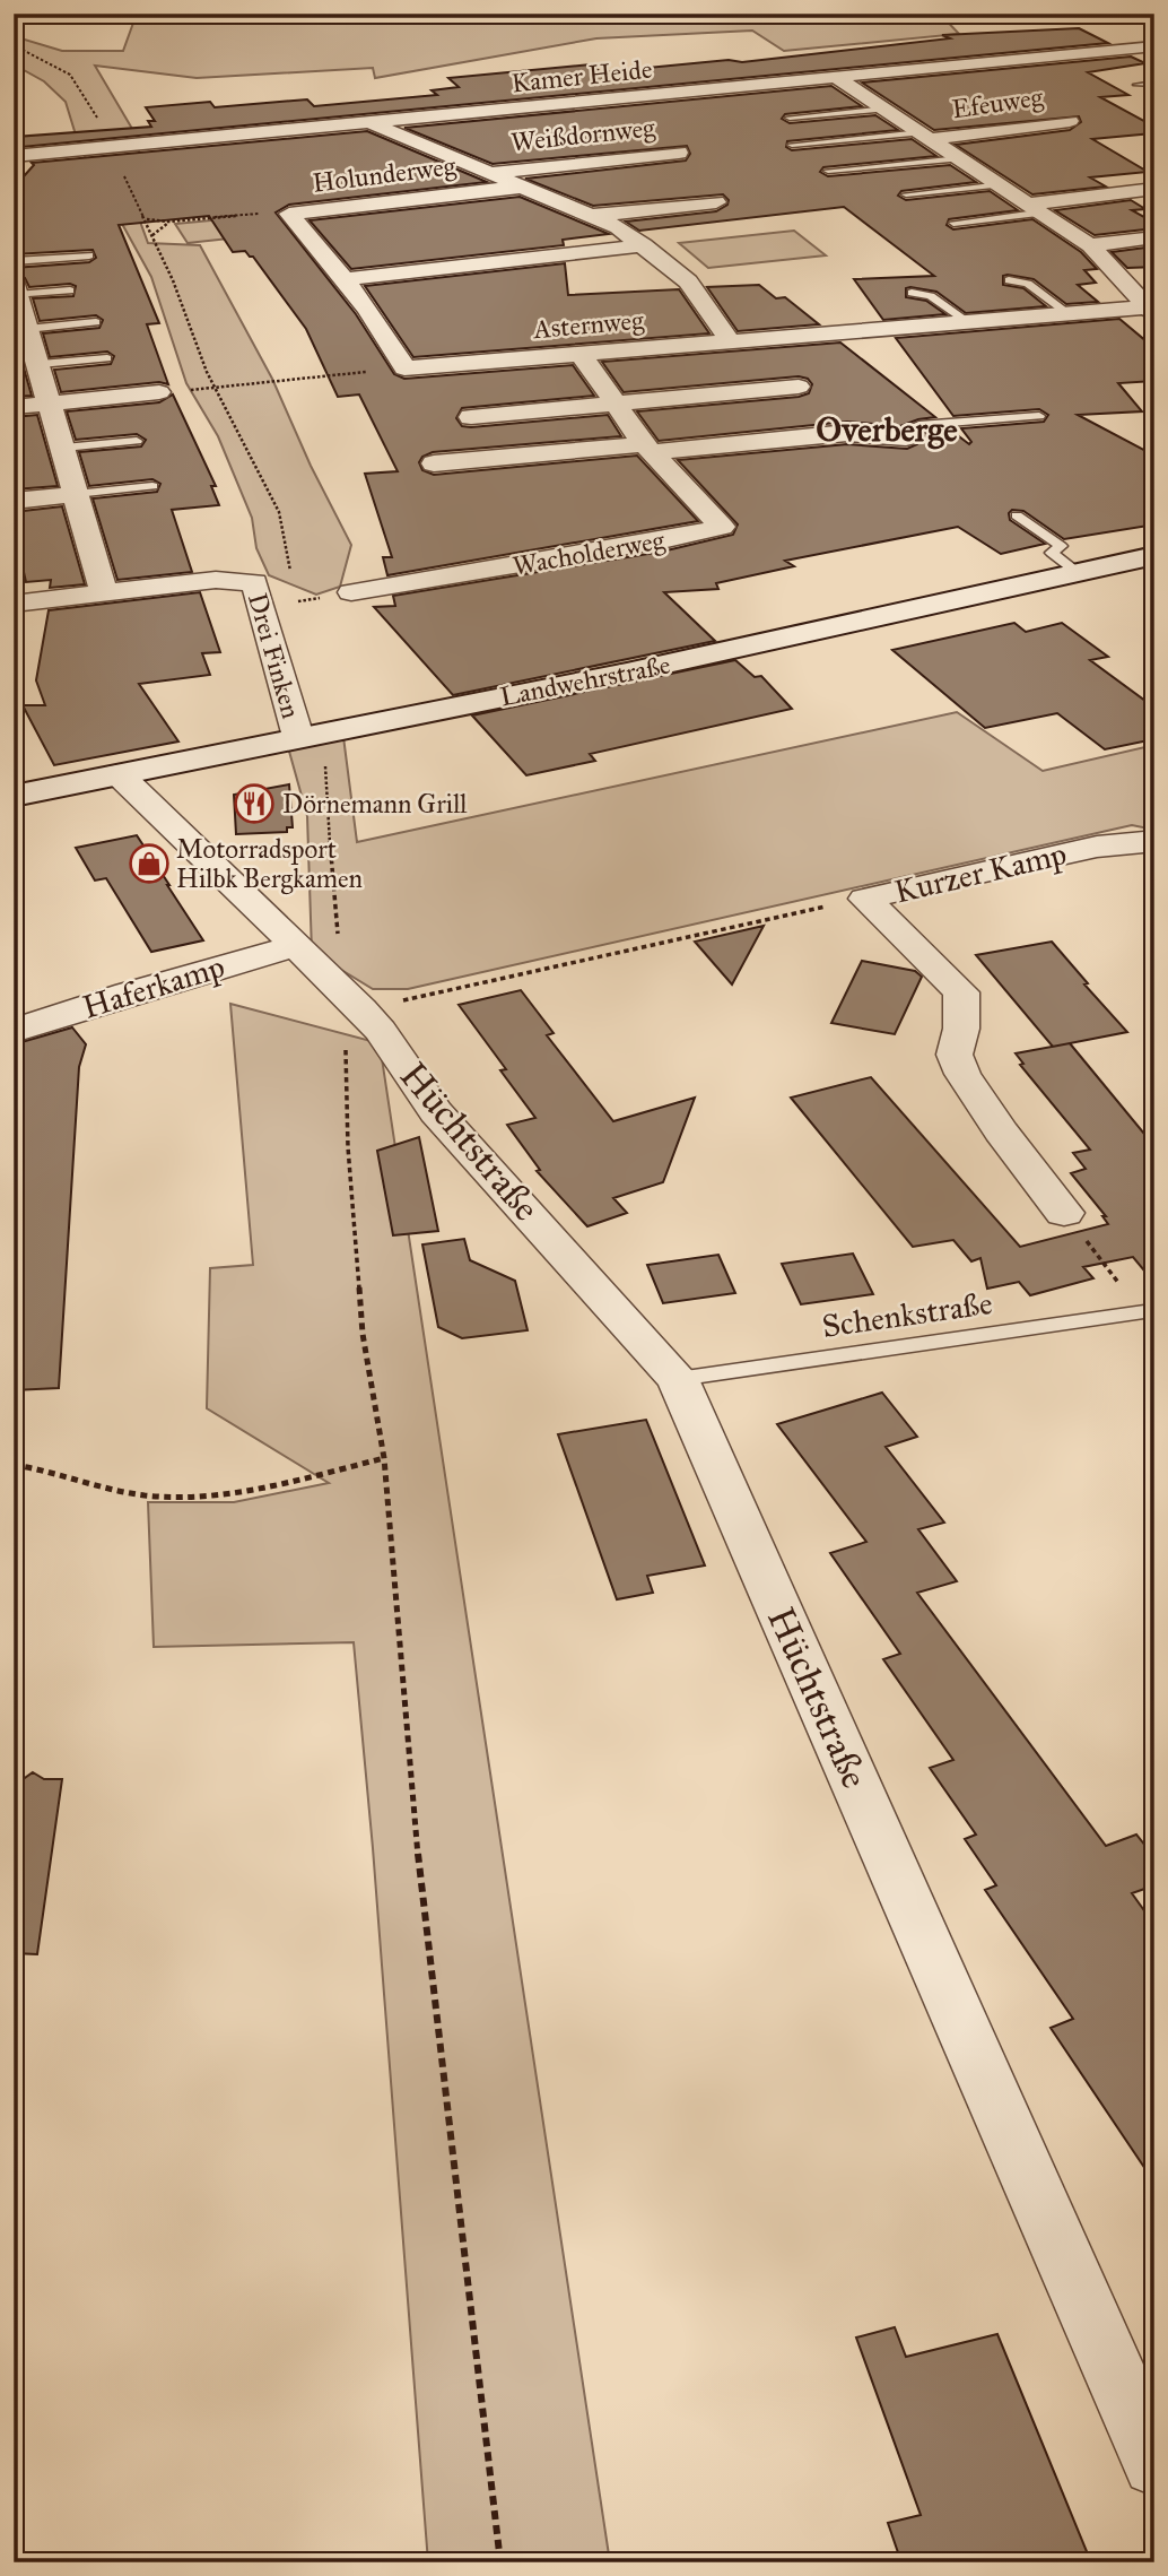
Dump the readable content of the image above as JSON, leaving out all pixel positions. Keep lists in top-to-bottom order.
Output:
{
  "streets": {
    "main road": ["Landwehrstraße"],
    "street": [
      "Kamer Heide",
      "Efeuweg",
      "Weißdornweg",
      "Holunderweg",
      "Asternweg",
      "Wacholderweg",
      "Drei Finken",
      "Kurzer Kamp",
      "Haferkamp",
      "Hüchtstraße"
    ],
    "lane": ["Schenkstraße"]
  },
  "crossings": [
    ["Kamer Heide", "Efeuweg"],
    ["Kamer Heide", "Weißdornweg"],
    ["Efeuweg", "Asternweg"],
    ["Weißdornweg", "Holunderweg"],
    ["Weißdornweg", "Asternweg"],
    ["Holunderweg", "Asternweg"],
    ["Asternweg", "Wacholderweg"],
    ["Drei Finken", "Landwehrstraße"],
    ["Landwehrstraße", "Hüchtstraße"],
    ["Haferkamp", "Hüchtstraße"],
    ["Hüchtstraße", "Schenkstraße"]
  ],
  "districts": ["Overberge"],
  "places": {
    "restaurant": ["Dörnemann Grill"],
    "shop": ["Motorradsport Hilbk Bergkamen"]
  }
}
